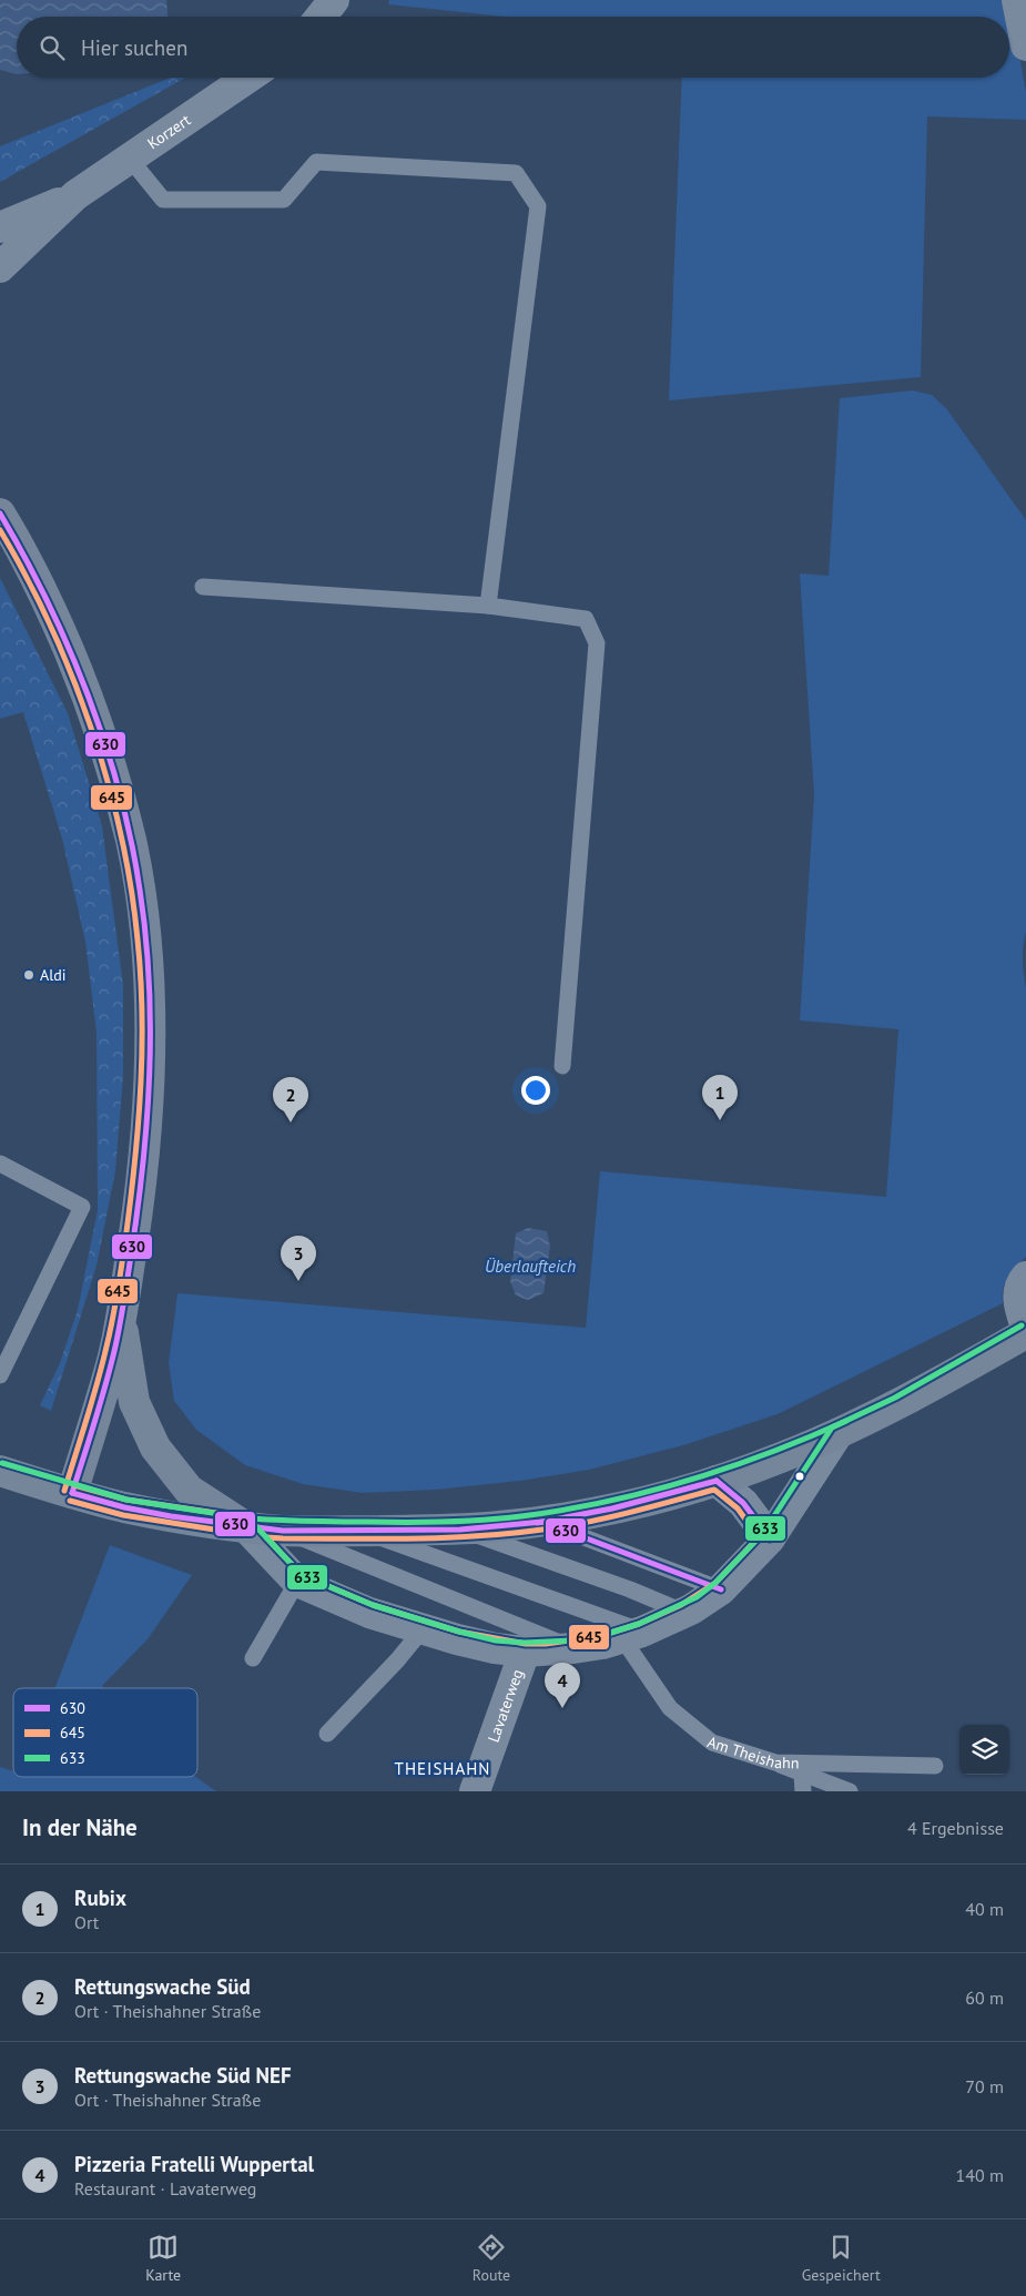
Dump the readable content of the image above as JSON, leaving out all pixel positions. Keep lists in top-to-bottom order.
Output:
{
  "streets": {
    "street": ["Korzert", "Lavaterweg"],
    "lane": ["Am Theishahn"]
  },
  "districts": ["THEISHAHN"],
  "water": ["Überlaufteich"],
  "places": ["Aldi"],
  "lines": ["transit line 630", "transit line 645", "transit line 633"],
  "legend": ["630", "645", "633"],
  "page": {
    "search": "Hier suchen",
    "pins": [
      "1",
      "2",
      "3",
      "4"
    ],
    "heading": ["In der Nähe", "4 Ergebnisse"],
    "list": [
      {
        "mark": "1",
        "name": "Rubix",
        "note": "Ort",
        "value": "40 m"
      },
      {
        "mark": "2",
        "name": "Rettungswache Süd",
        "note": "Ort · Theishahner Straße",
        "value": "60 m"
      },
      {
        "mark": "3",
        "name": "Rettungswache Süd NEF",
        "note": "Ort · Theishahner Straße",
        "value": "70 m"
      },
      {
        "mark": "4",
        "name": "Pizzeria Fratelli Wuppertal",
        "note": "Restaurant · Lavaterweg",
        "value": "140 m"
      }
    ],
    "nav": ["Karte", "Route", "Gespeichert"]
  }
}
